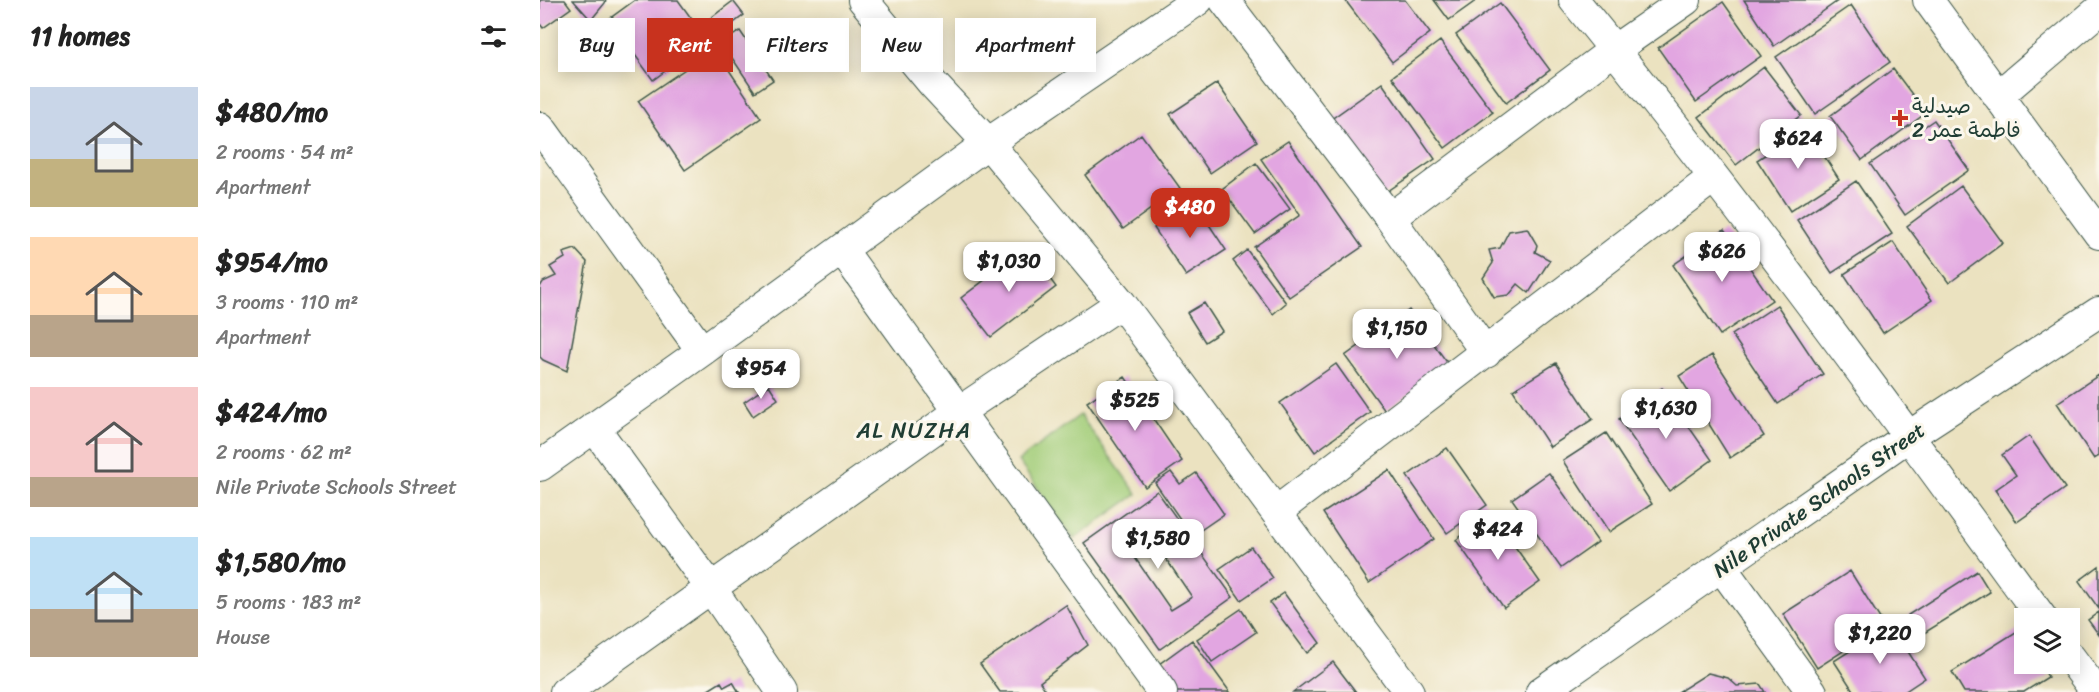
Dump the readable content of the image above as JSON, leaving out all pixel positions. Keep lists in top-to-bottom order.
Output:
{
  "streets": {
    "street": ["Nile Private Schools Street"]
  },
  "districts": ["AL NUZHA"],
  "places": {
    "health": ["صيدلية فاطمة عمر 2"]
  },
  "page": {
    "heading": "11 homes",
    "chip": [
      "Buy",
      "Rent",
      "Filters",
      "New",
      "Apartment"
    ],
    "list": [
      {
        "name": "$480/mo",
        "note": "2 rooms · 54 m² · Apartment"
      },
      {
        "name": "$954/mo",
        "note": "3 rooms · 110 m² · Apartment"
      },
      {
        "name": "$424/mo",
        "note": "2 rooms · 62 m² · Nile Private Schools Street"
      },
      {
        "name": "$1,580/mo",
        "note": "5 rooms · 183 m² · House"
      }
    ],
    "price": [
      "$624",
      "$480",
      "$626",
      "$1,030",
      "$1,150",
      "$954",
      "$525",
      "$1,630",
      "$424",
      "$1,580",
      "$1,220"
    ]
  }
}
